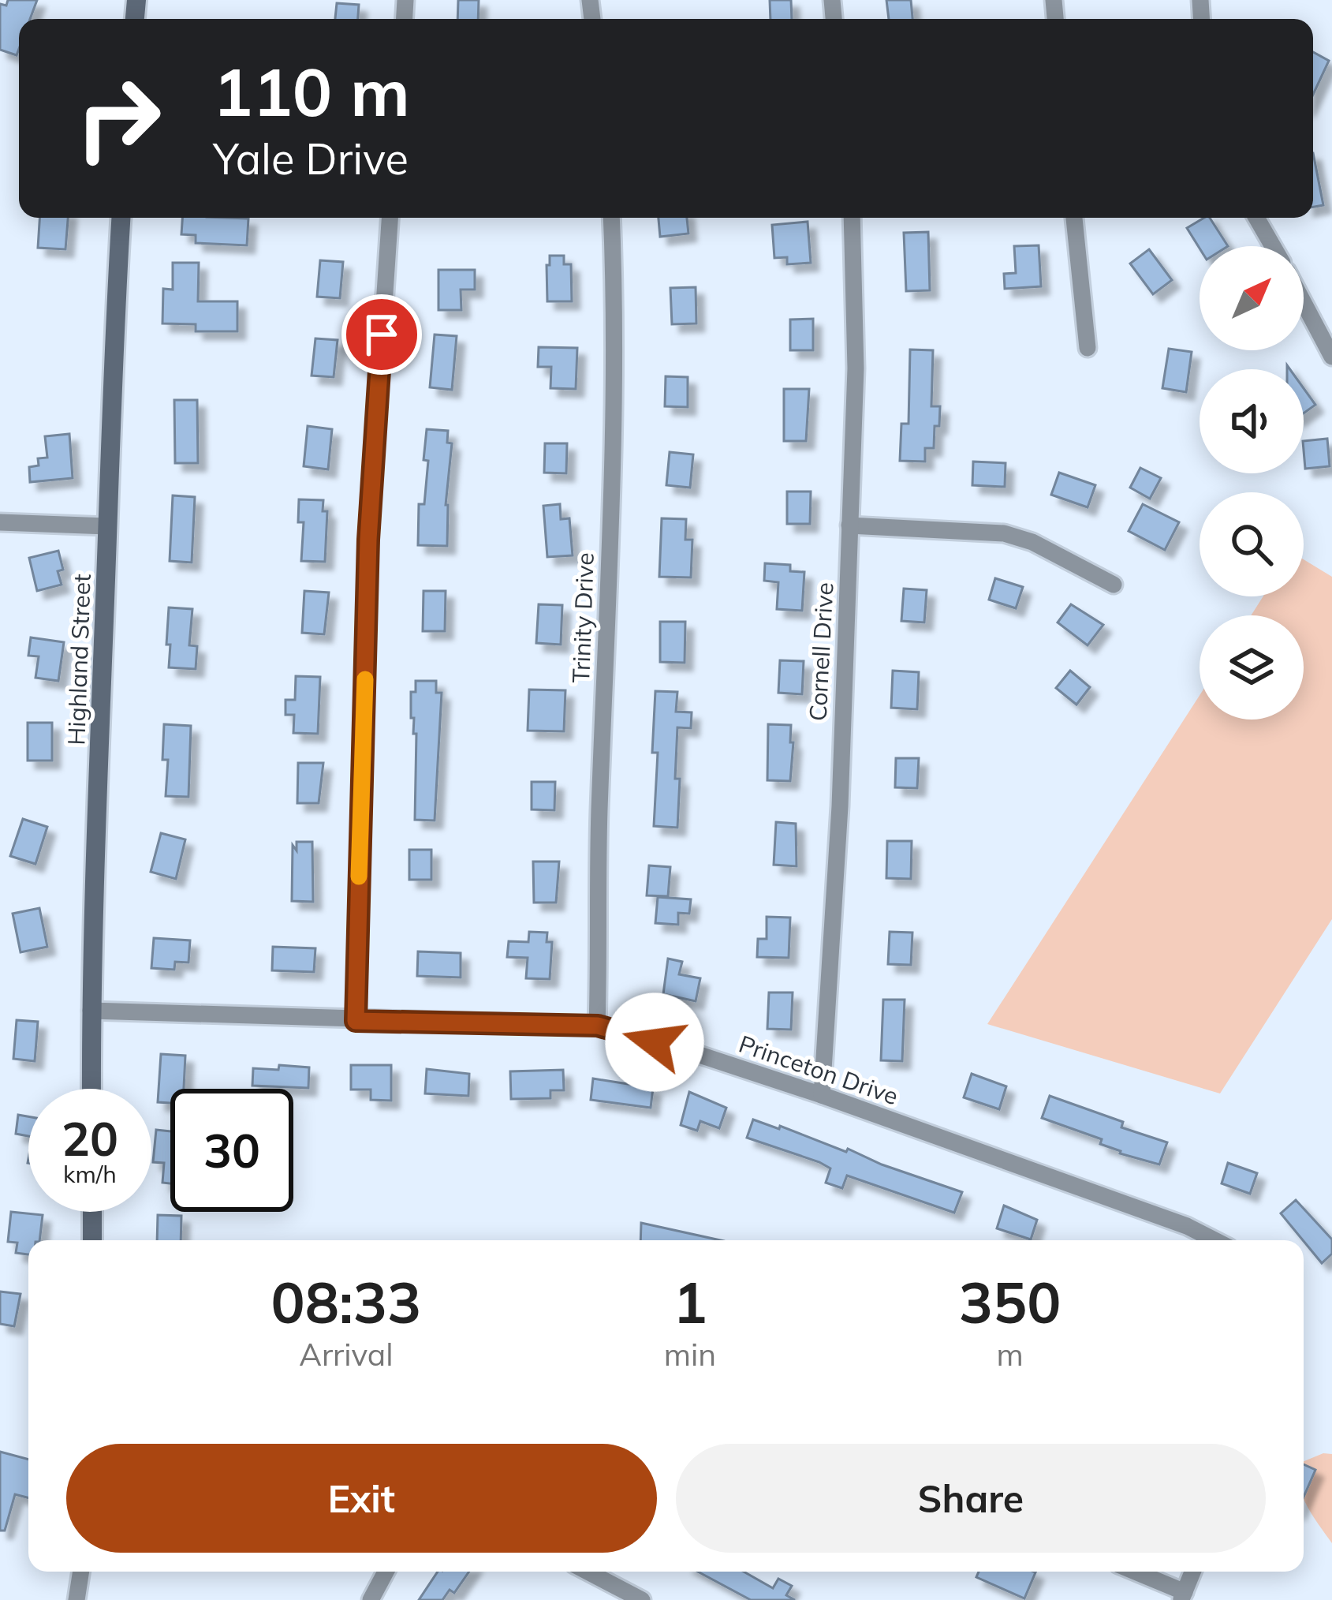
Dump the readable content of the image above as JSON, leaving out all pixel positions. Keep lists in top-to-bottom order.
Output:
{
  "streets": {
    "street": [
      "Trinity Drive",
      "Cornell Drive",
      "Highland Street",
      "Princeton Drive"
    ]
  },
  "crossings": [
    ["Trinity Drive", "Princeton Drive"],
    ["Cornell Drive", "Princeton Drive"],
    ["Highland Street", "Princeton Drive"]
  ],
  "north": "top right",
  "page": {
    "turn": ["110 m", "Yale Drive"],
    "speed": "20 km/h",
    "limit": "30",
    "eta": [
      "08:33",
      "Arrival",
      "1",
      "min",
      "350",
      "m"
    ],
    "buttons": ["Exit", "Share"]
  }
}
